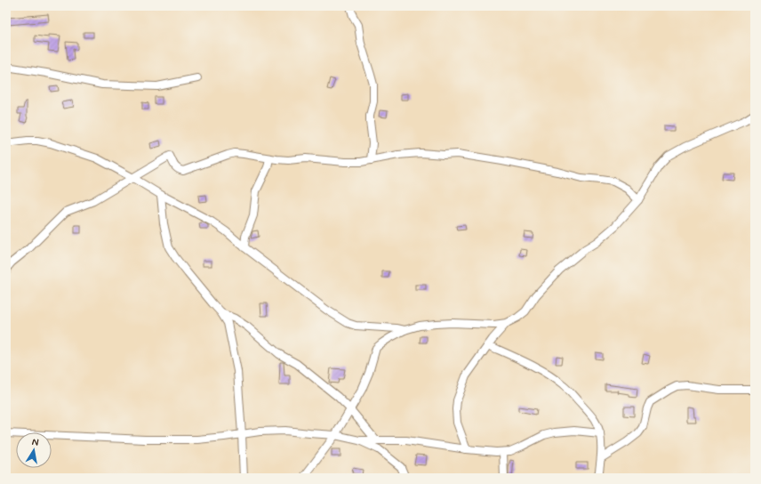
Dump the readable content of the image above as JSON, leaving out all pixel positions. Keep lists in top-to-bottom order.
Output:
{
  "north": "top"
}
